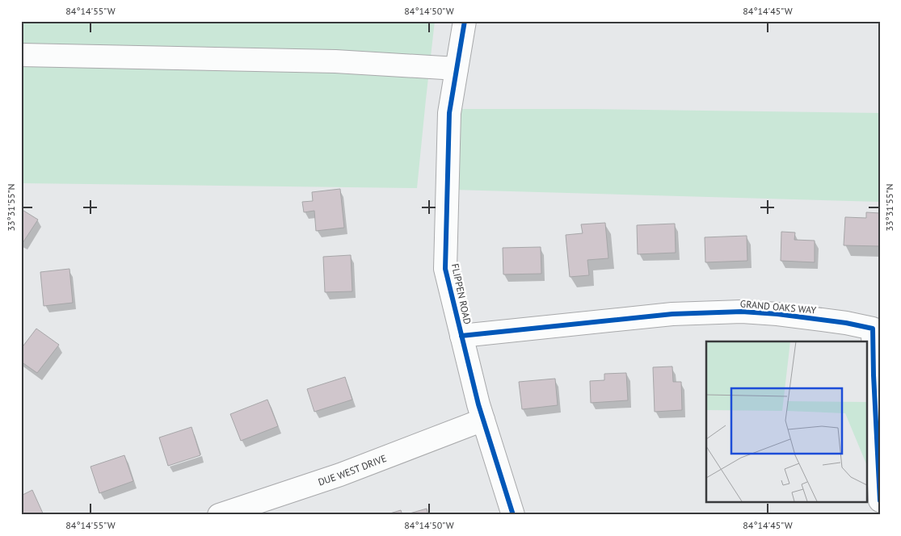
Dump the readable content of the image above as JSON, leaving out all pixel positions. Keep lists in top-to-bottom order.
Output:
{
  "streets": {
    "street": ["FLIPPEN ROAD", "GRAND OAKS WAY", "DUE WEST DRIVE"]
  },
  "crossings": [
    ["FLIPPEN ROAD", "GRAND OAKS WAY"],
    ["FLIPPEN ROAD", "DUE WEST DRIVE"]
  ],
  "coordinates": [
    "84°14'55\"W",
    "84°14'50\"W",
    "84°14'45\"W",
    "33°31'55\"N"
  ]
}
